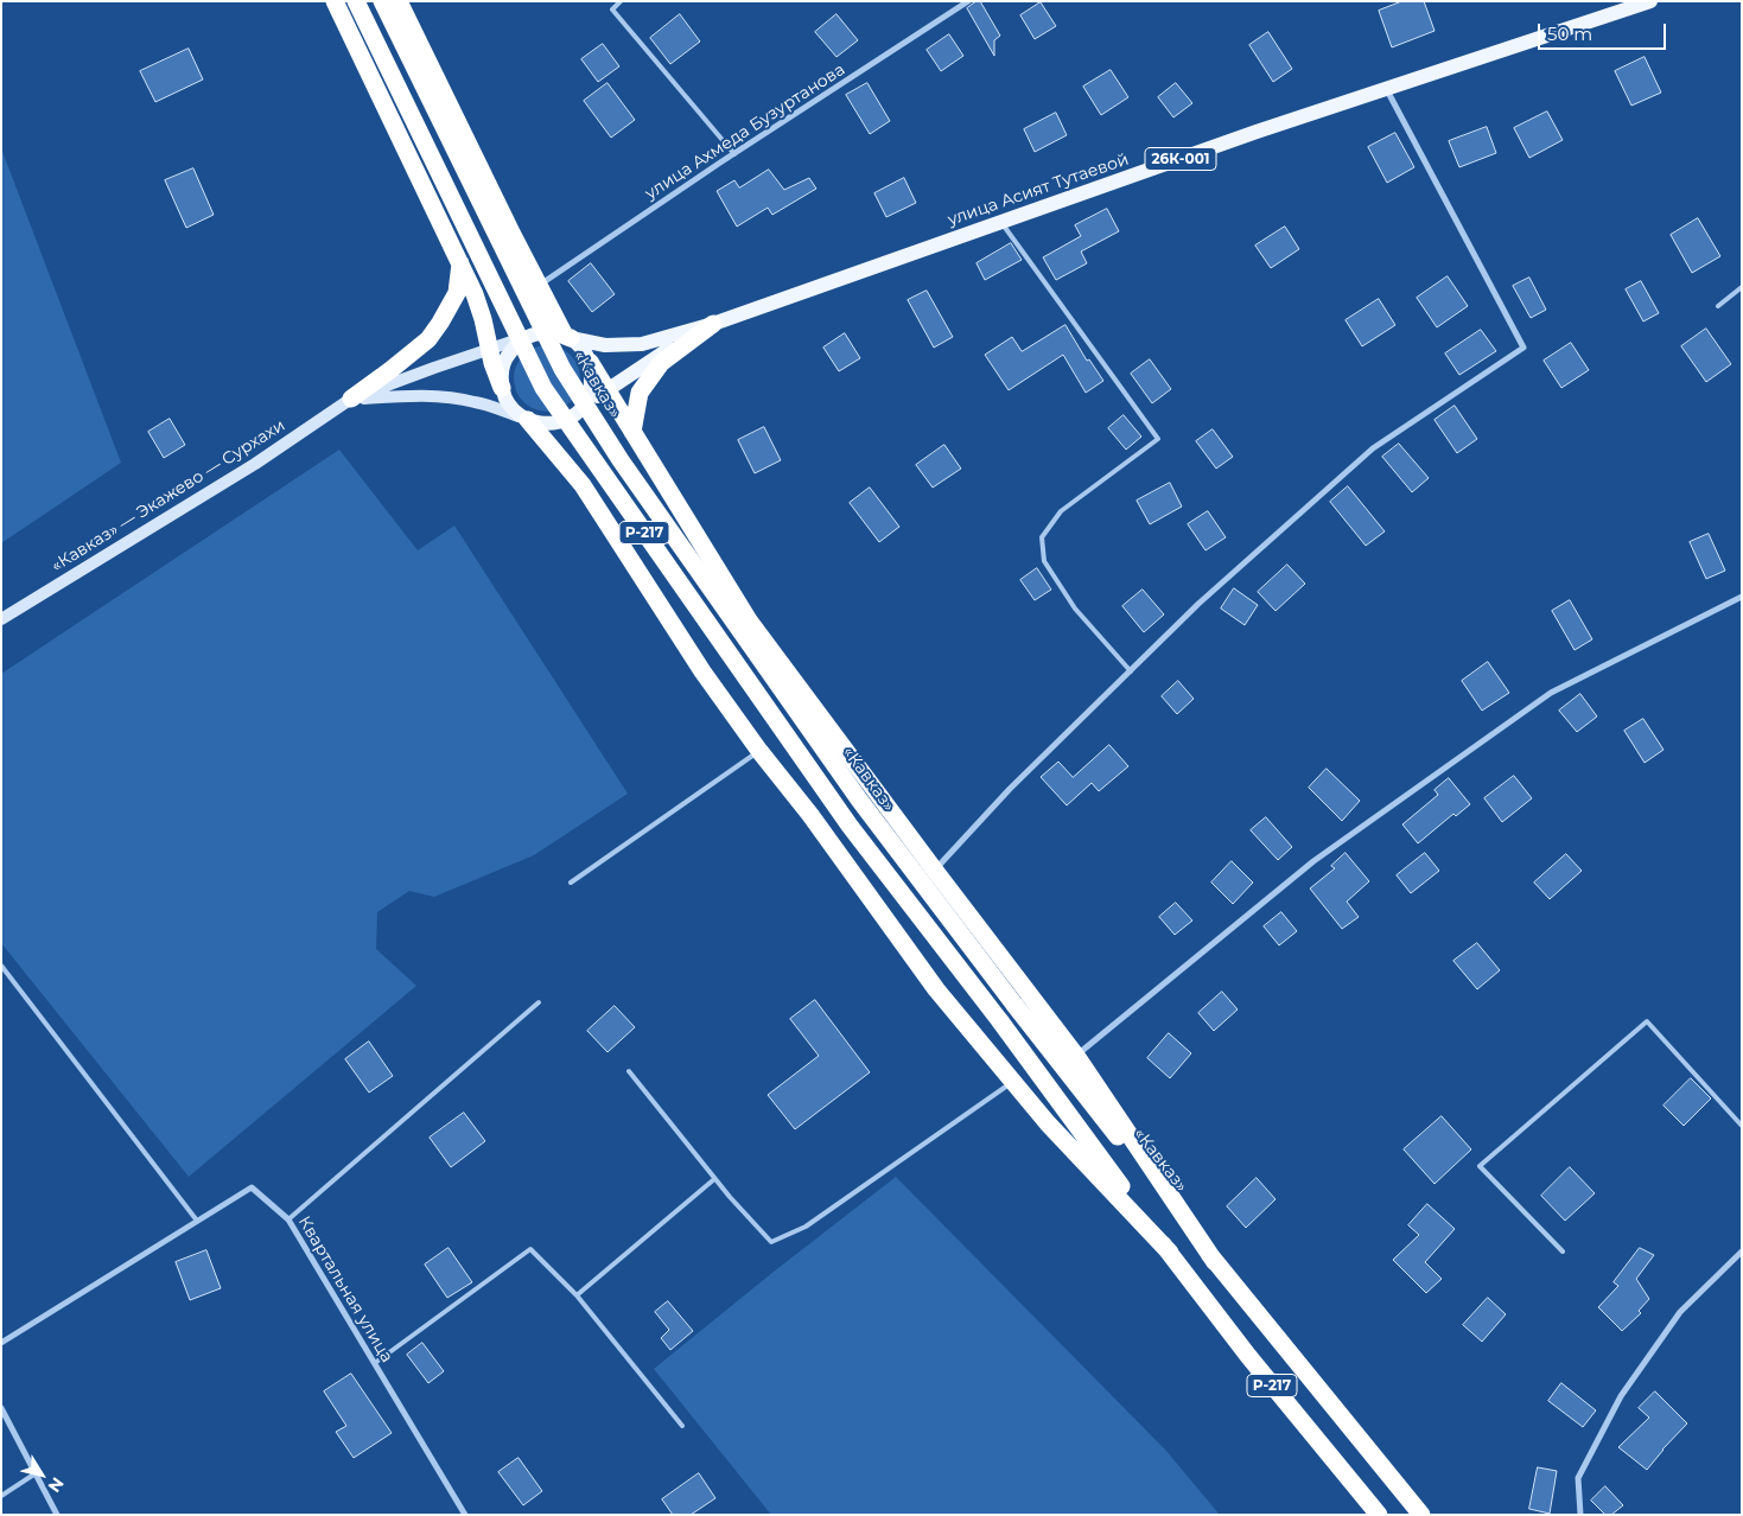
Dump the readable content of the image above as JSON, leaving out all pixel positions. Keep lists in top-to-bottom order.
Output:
{
  "streets": {
    "highway": ["«Кавказ»", "Р-217"],
    "main road": ["26К-001", "улица Асият Тутаевой", "«Кавказ» — Экажево — Сурхахи"],
    "street": ["улица Ахмеда Бузуртанова", "Квартальная улица"]
  },
  "crossings": [
    ["улица Ахмеда Бузуртанова", "«Кавказ»"],
    ["улица Асият Тутаевой", "«Кавказ»"],
    ["улица Асият Тутаевой", "«Кавказ» — Экажево — Сурхахи"],
    ["«Кавказ»", "«Кавказ» — Экажево — Сурхахи"],
    ["«Кавказ»", "Р-217"]
  ],
  "scale_bar": "50 m",
  "north": "bottom right"
}
